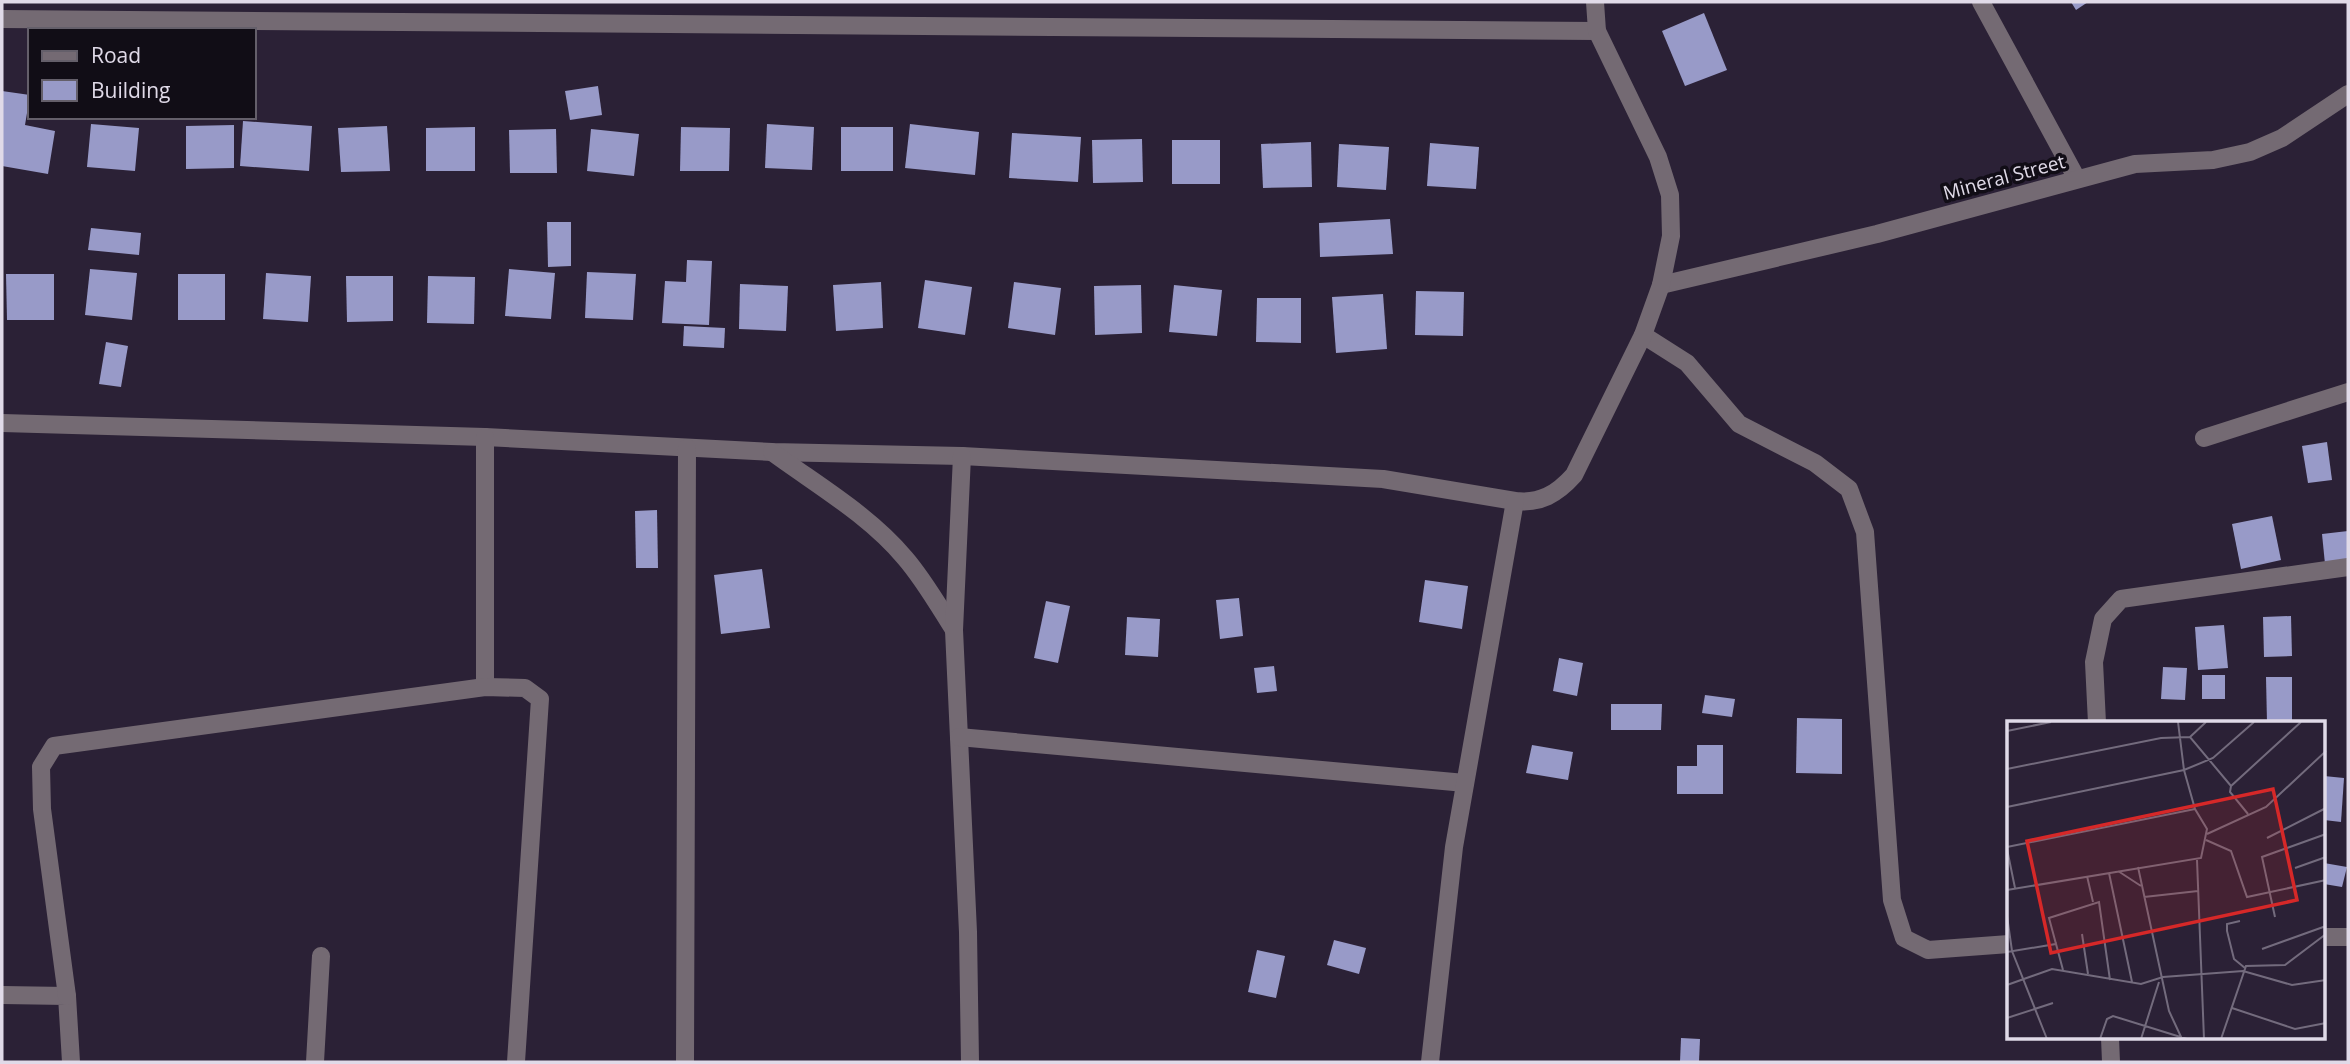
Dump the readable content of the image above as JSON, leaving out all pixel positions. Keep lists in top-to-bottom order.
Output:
{
  "streets": {
    "street": ["Mineral Street"]
  },
  "legend": ["Road", "Building"]
}
